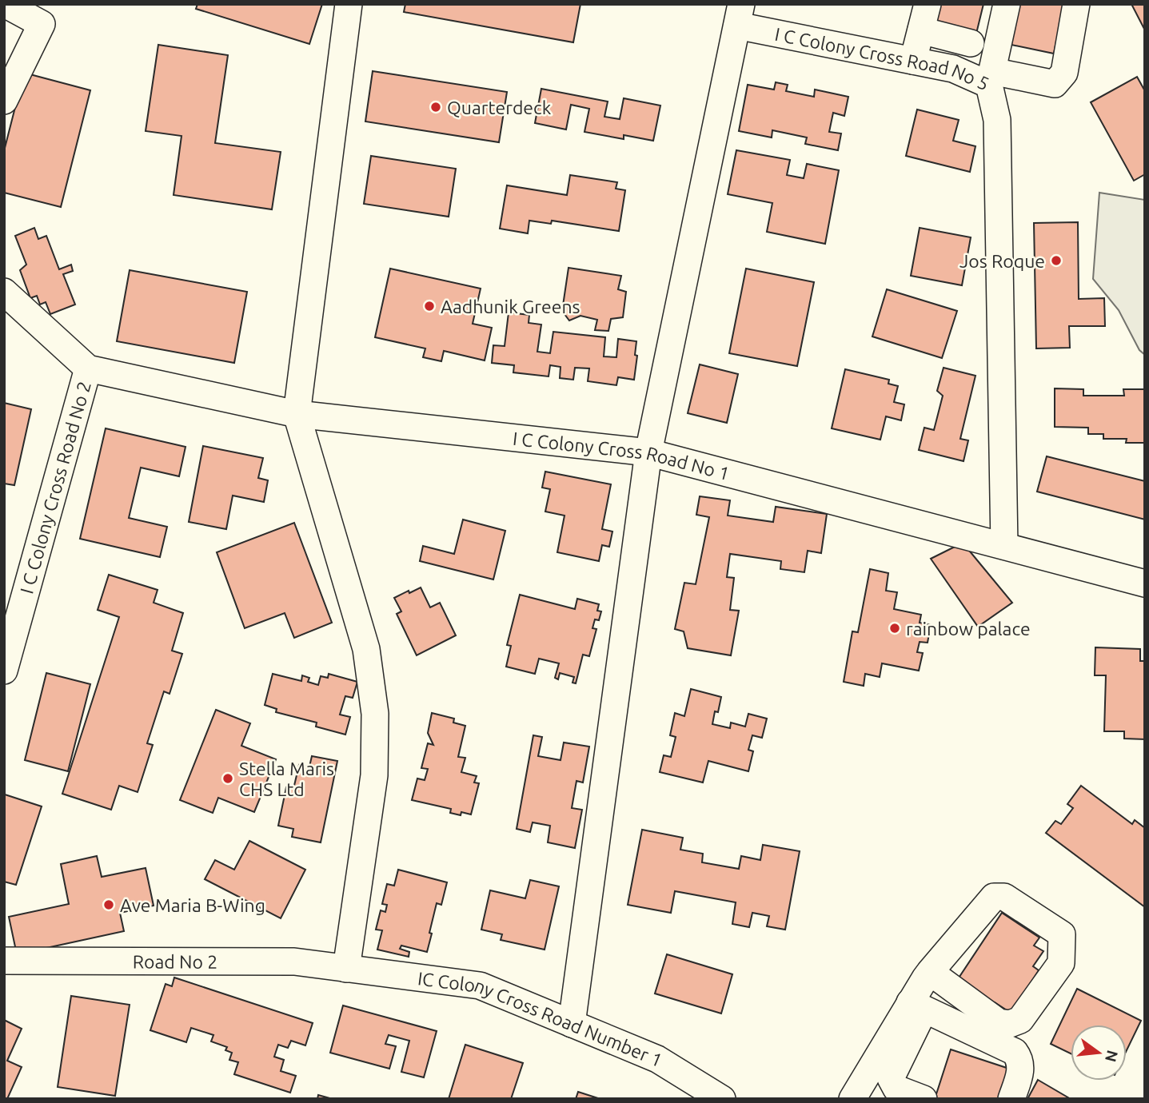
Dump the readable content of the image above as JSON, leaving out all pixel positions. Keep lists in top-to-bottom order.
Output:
{
  "streets": {
    "street": [
      "I C Colony Cross Road No 5",
      "I C Colony Cross Road No 1",
      "I C Colony Cross Road No 2",
      "Road No 2",
      "IC Colony Cross Road Number 1"
    ]
  },
  "crossings": [
    ["I C Colony Cross Road No 5", "I C Colony Cross Road No 1"],
    ["I C Colony Cross Road No 1", "I C Colony Cross Road No 2"],
    ["Road No 2", "IC Colony Cross Road Number 1"]
  ],
  "places": [
    "Quarterdeck",
    "Jos Roque",
    "Aadhunik Greens",
    "rainbow palace",
    "Stella Maris CHS Ltd",
    "Ave Maria B-Wing"
  ],
  "north": "right"
}
